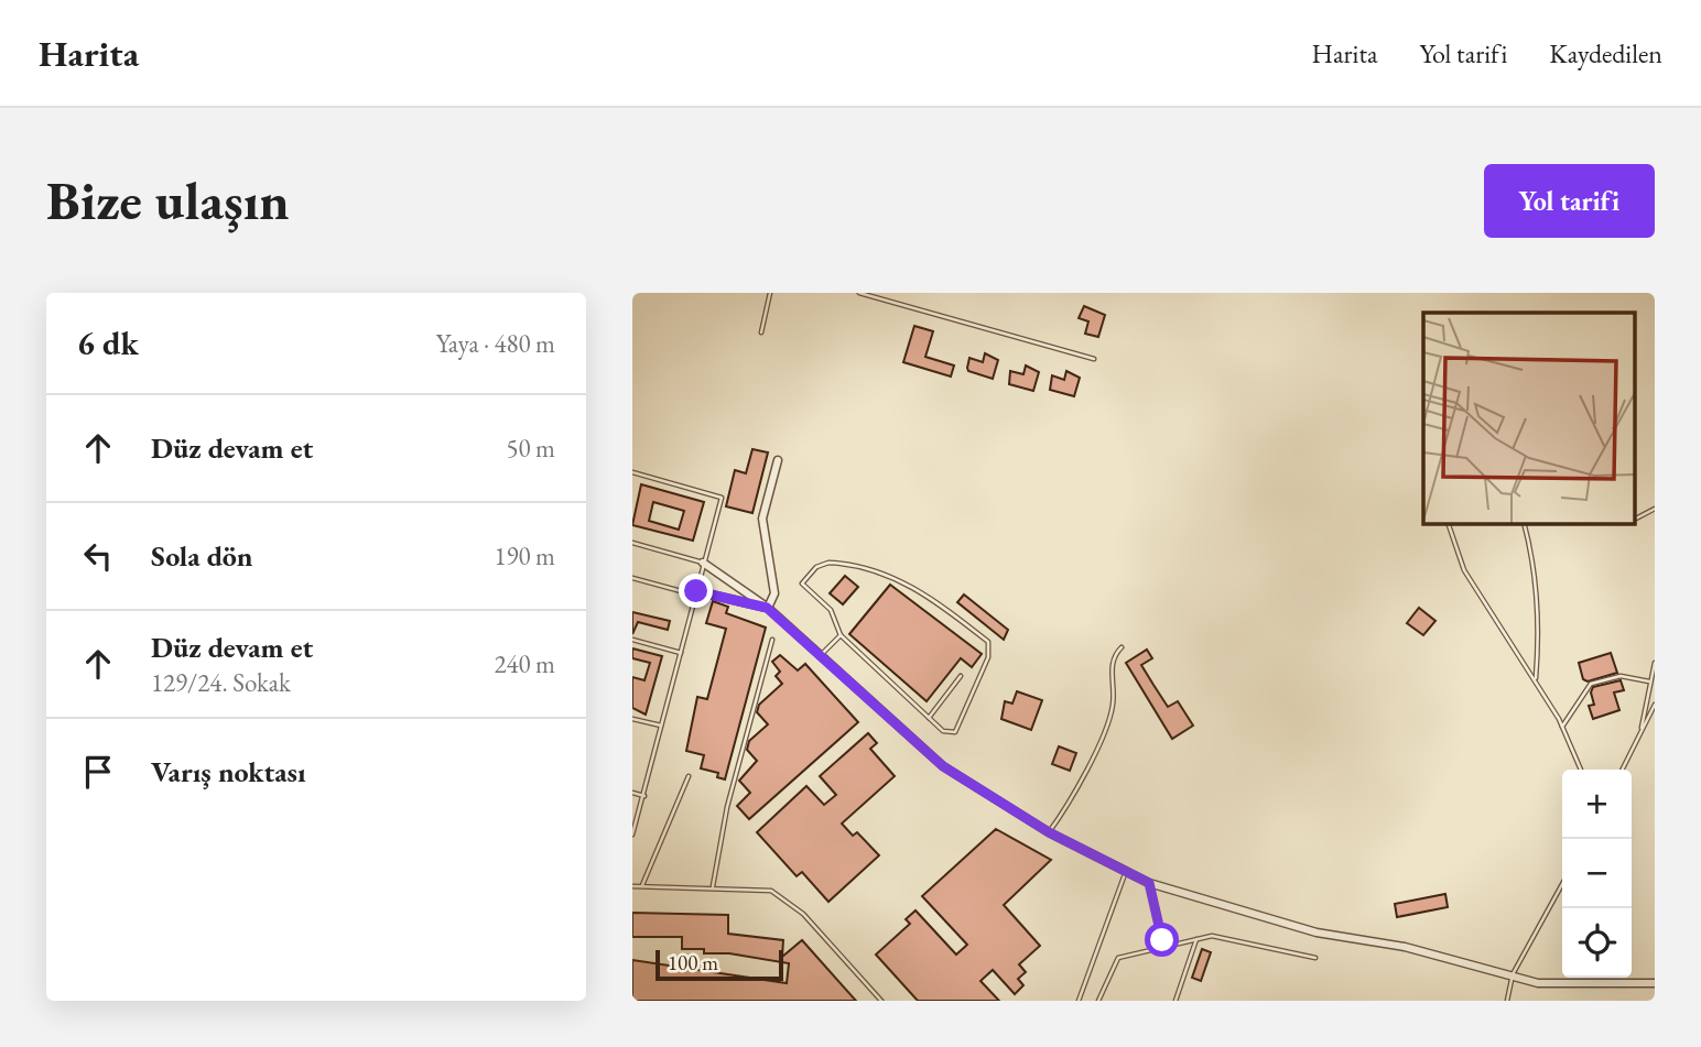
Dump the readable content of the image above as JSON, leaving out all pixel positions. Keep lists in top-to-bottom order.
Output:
{
  "scale_bar": "100 m",
  "page": {
    "header": "Harita",
    "nav": ["Harita", "Yol tarifi", "Kaydedilen"],
    "buttons": "Yol tarifi",
    "title": "Bize ulaşın",
    "heading": ["6 dk", "Yaya · 480 m"],
    "list": [
      ["Düz devam et", "50 m"],
      ["Sola dön", "190 m"],
      ["Düz devam et", "129/24. Sokak", "240 m"],
      "Varış noktası"
    ],
    "map_buttons": ["+", "−"],
    "scale": "100 m"
  }
}
